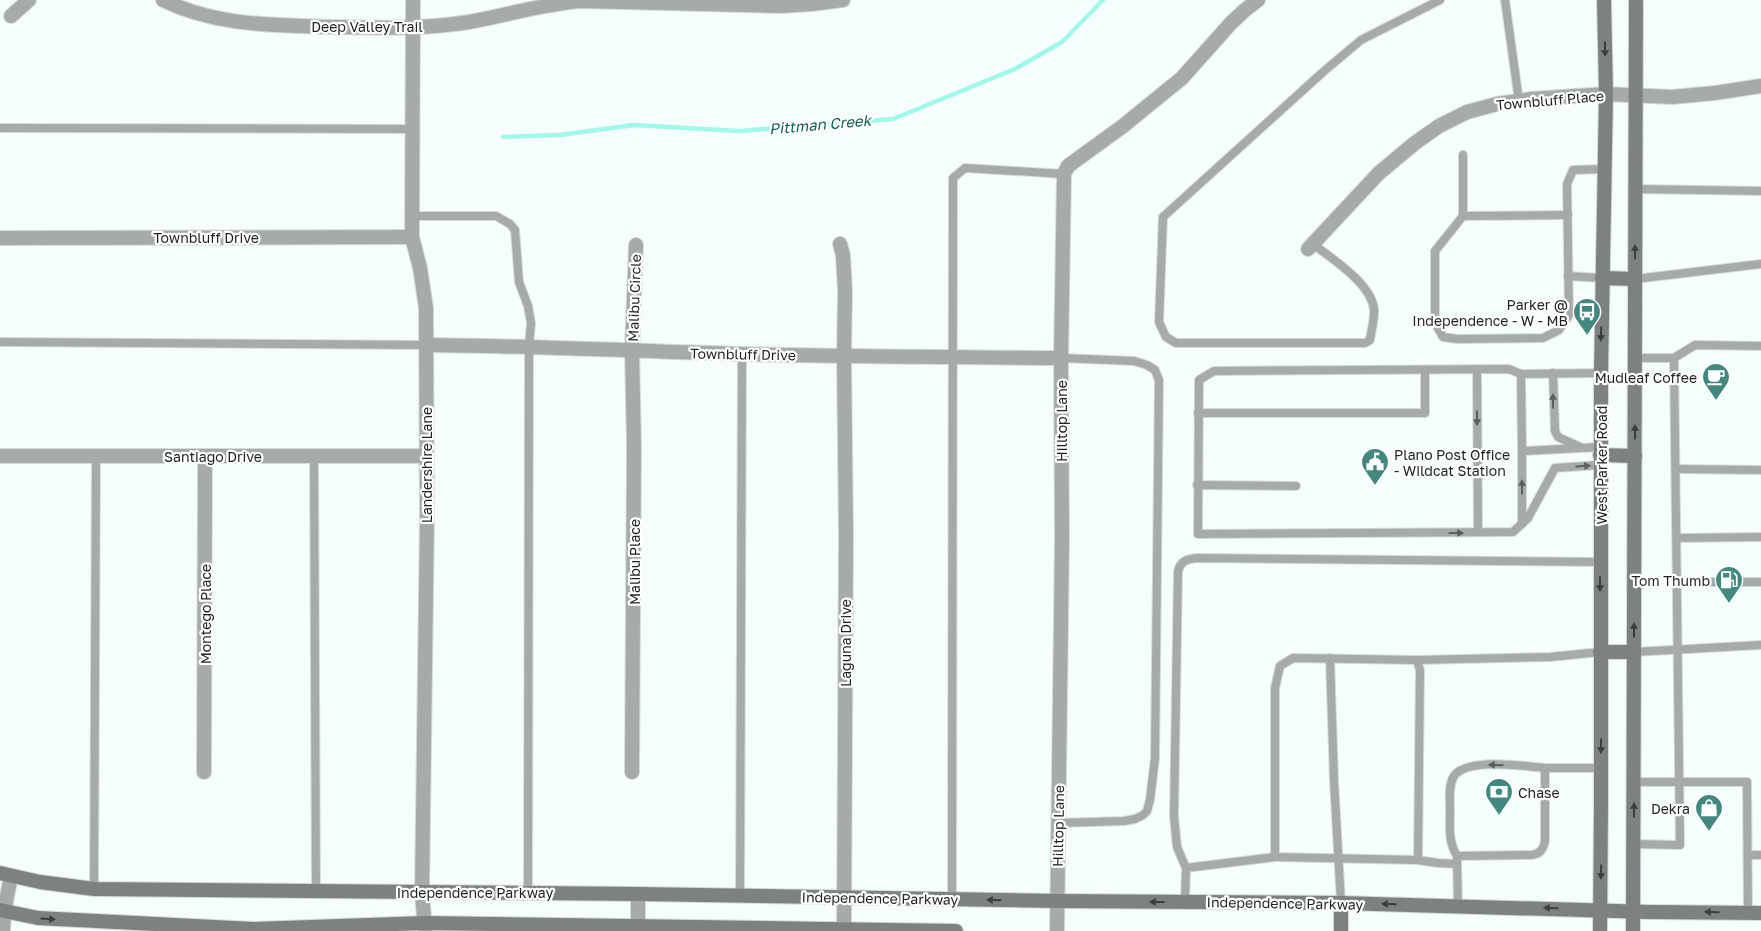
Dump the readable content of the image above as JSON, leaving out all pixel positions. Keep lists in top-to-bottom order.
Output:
{
  "streets": {
    "main road": ["West Parker Road", "Independence Parkway"],
    "street": [
      "Deep Valley Trail",
      "Townbluff Place",
      "Townbluff Drive",
      "Malibu Circle",
      "Hilltop Lane",
      "Santiago Drive",
      "Landershire Lane",
      "Malibu Place",
      "Montego Place",
      "Laguna Drive"
    ]
  },
  "crossings": [
    ["Deep Valley Trail", "Landershire Lane"],
    ["Townbluff Place", "West Parker Road"],
    ["Townbluff Drive", "Malibu Circle"],
    ["Townbluff Drive", "Hilltop Lane"],
    ["Townbluff Drive", "Landershire Lane"],
    ["Townbluff Drive", "Malibu Place"],
    ["Townbluff Drive", "Laguna Drive"],
    ["Malibu Circle", "Malibu Place"],
    ["Hilltop Lane", "Independence Parkway"],
    ["Santiago Drive", "Landershire Lane"],
    ["Santiago Drive", "Montego Place"],
    ["Landershire Lane", "Independence Parkway"],
    ["West Parker Road", "Independence Parkway"],
    ["Laguna Drive", "Independence Parkway"]
  ],
  "water": ["Pittman Creek"],
  "places": {
    "bus stop": ["Parker @ Independence - W - MB"],
    "cafe": ["Mudleaf Coffee"],
    "public building": ["Plano Post Office - Wildcat Station"],
    "fuel station": ["Tom Thumb"],
    "bank": ["Chase"],
    "shop": ["Dekra"]
  }
}
